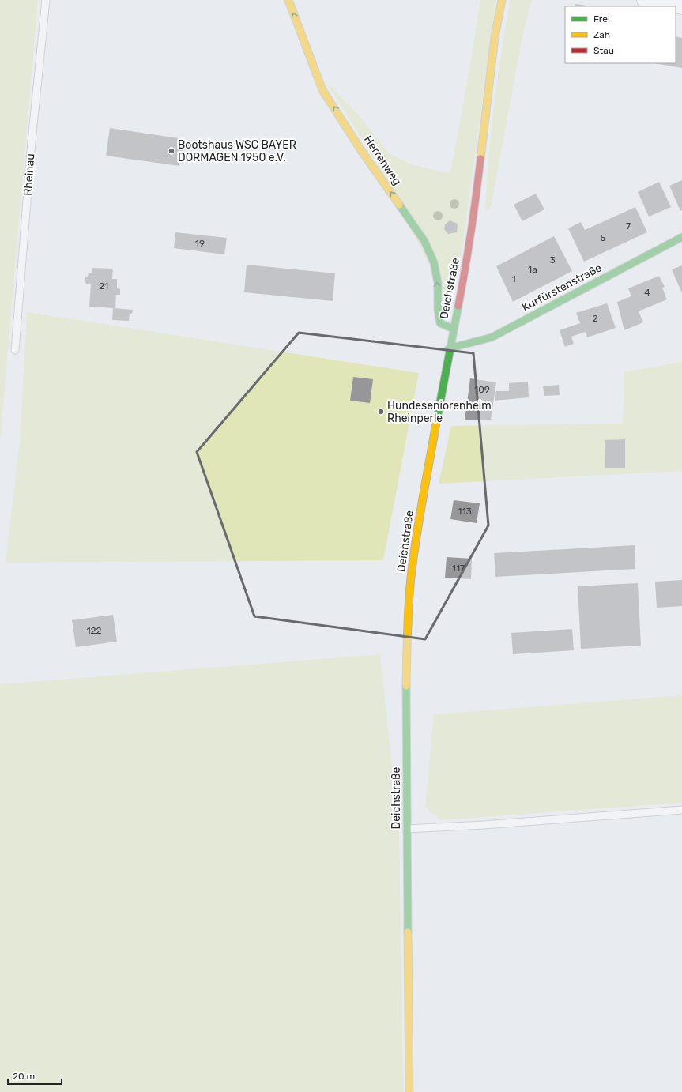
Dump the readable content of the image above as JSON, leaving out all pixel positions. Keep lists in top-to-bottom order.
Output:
{
  "streets": {
    "street": ["Herrenweg", "Kurfürstenstraße", "Deichstraße"],
    "lane": ["Rheinau"]
  },
  "crossings": [
    ["Herrenweg", "Deichstraße"],
    ["Kurfürstenstraße", "Deichstraße"]
  ],
  "one_way": ["Herrenweg"],
  "places": ["Bootshaus WSC BAYER DORMAGEN 1950 e.V.", "Hundeseniorenheim Rheinperle"],
  "house_numbers": [
    "7",
    "5",
    "19",
    "3",
    "1a",
    "1",
    "21",
    "4",
    "2",
    "109",
    "113",
    "117",
    "122"
  ],
  "legend": ["Frei", "Zäh", "Stau"],
  "scale_bar": "20 m"
}
